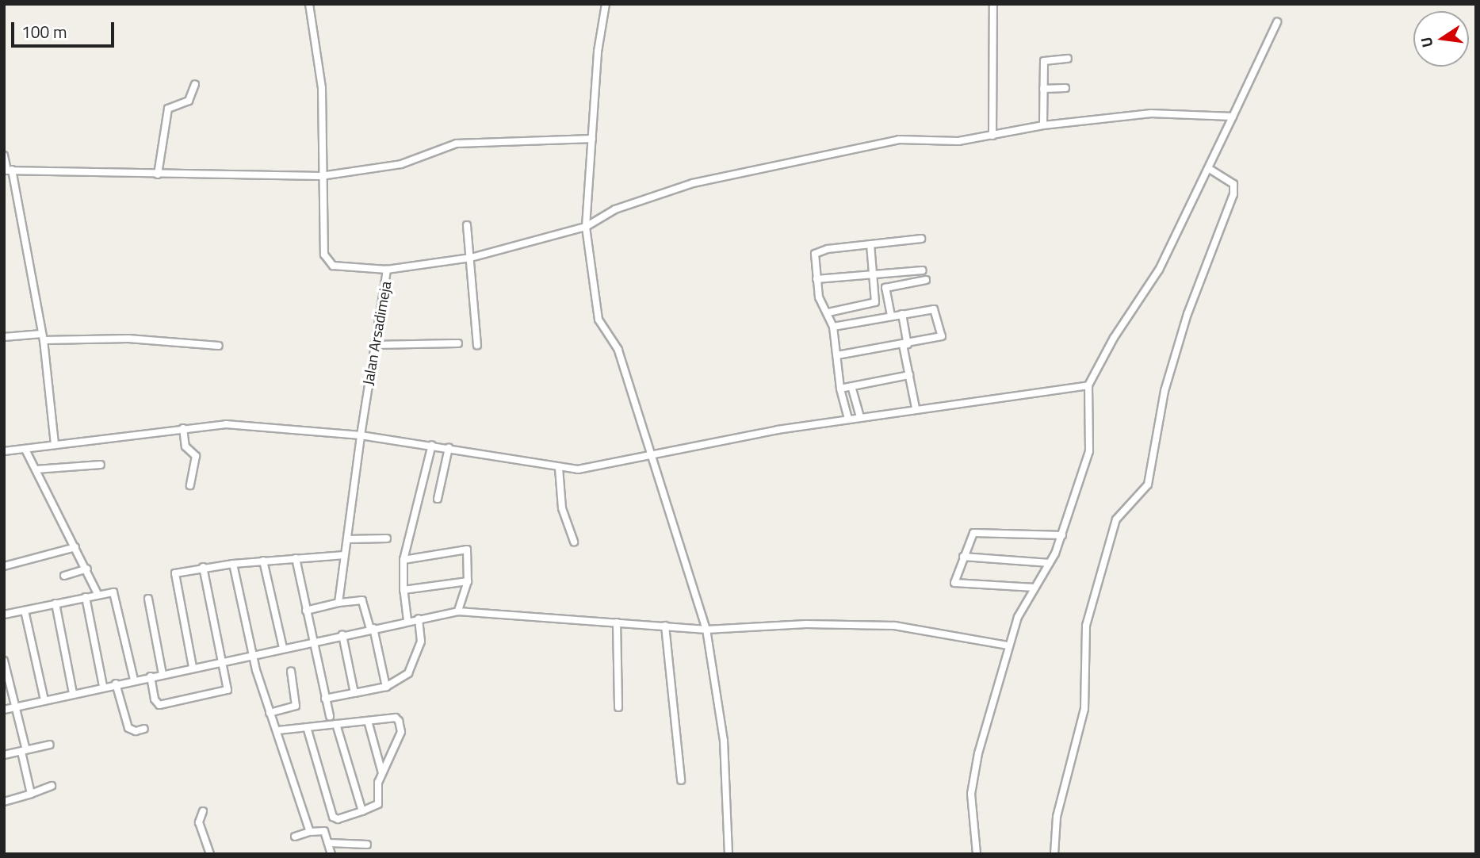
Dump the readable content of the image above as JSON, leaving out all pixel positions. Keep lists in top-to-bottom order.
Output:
{
  "streets": {
    "street": ["Jalan Arsadimeja"]
  },
  "scale_bar": "100 m",
  "north": "left"
}
